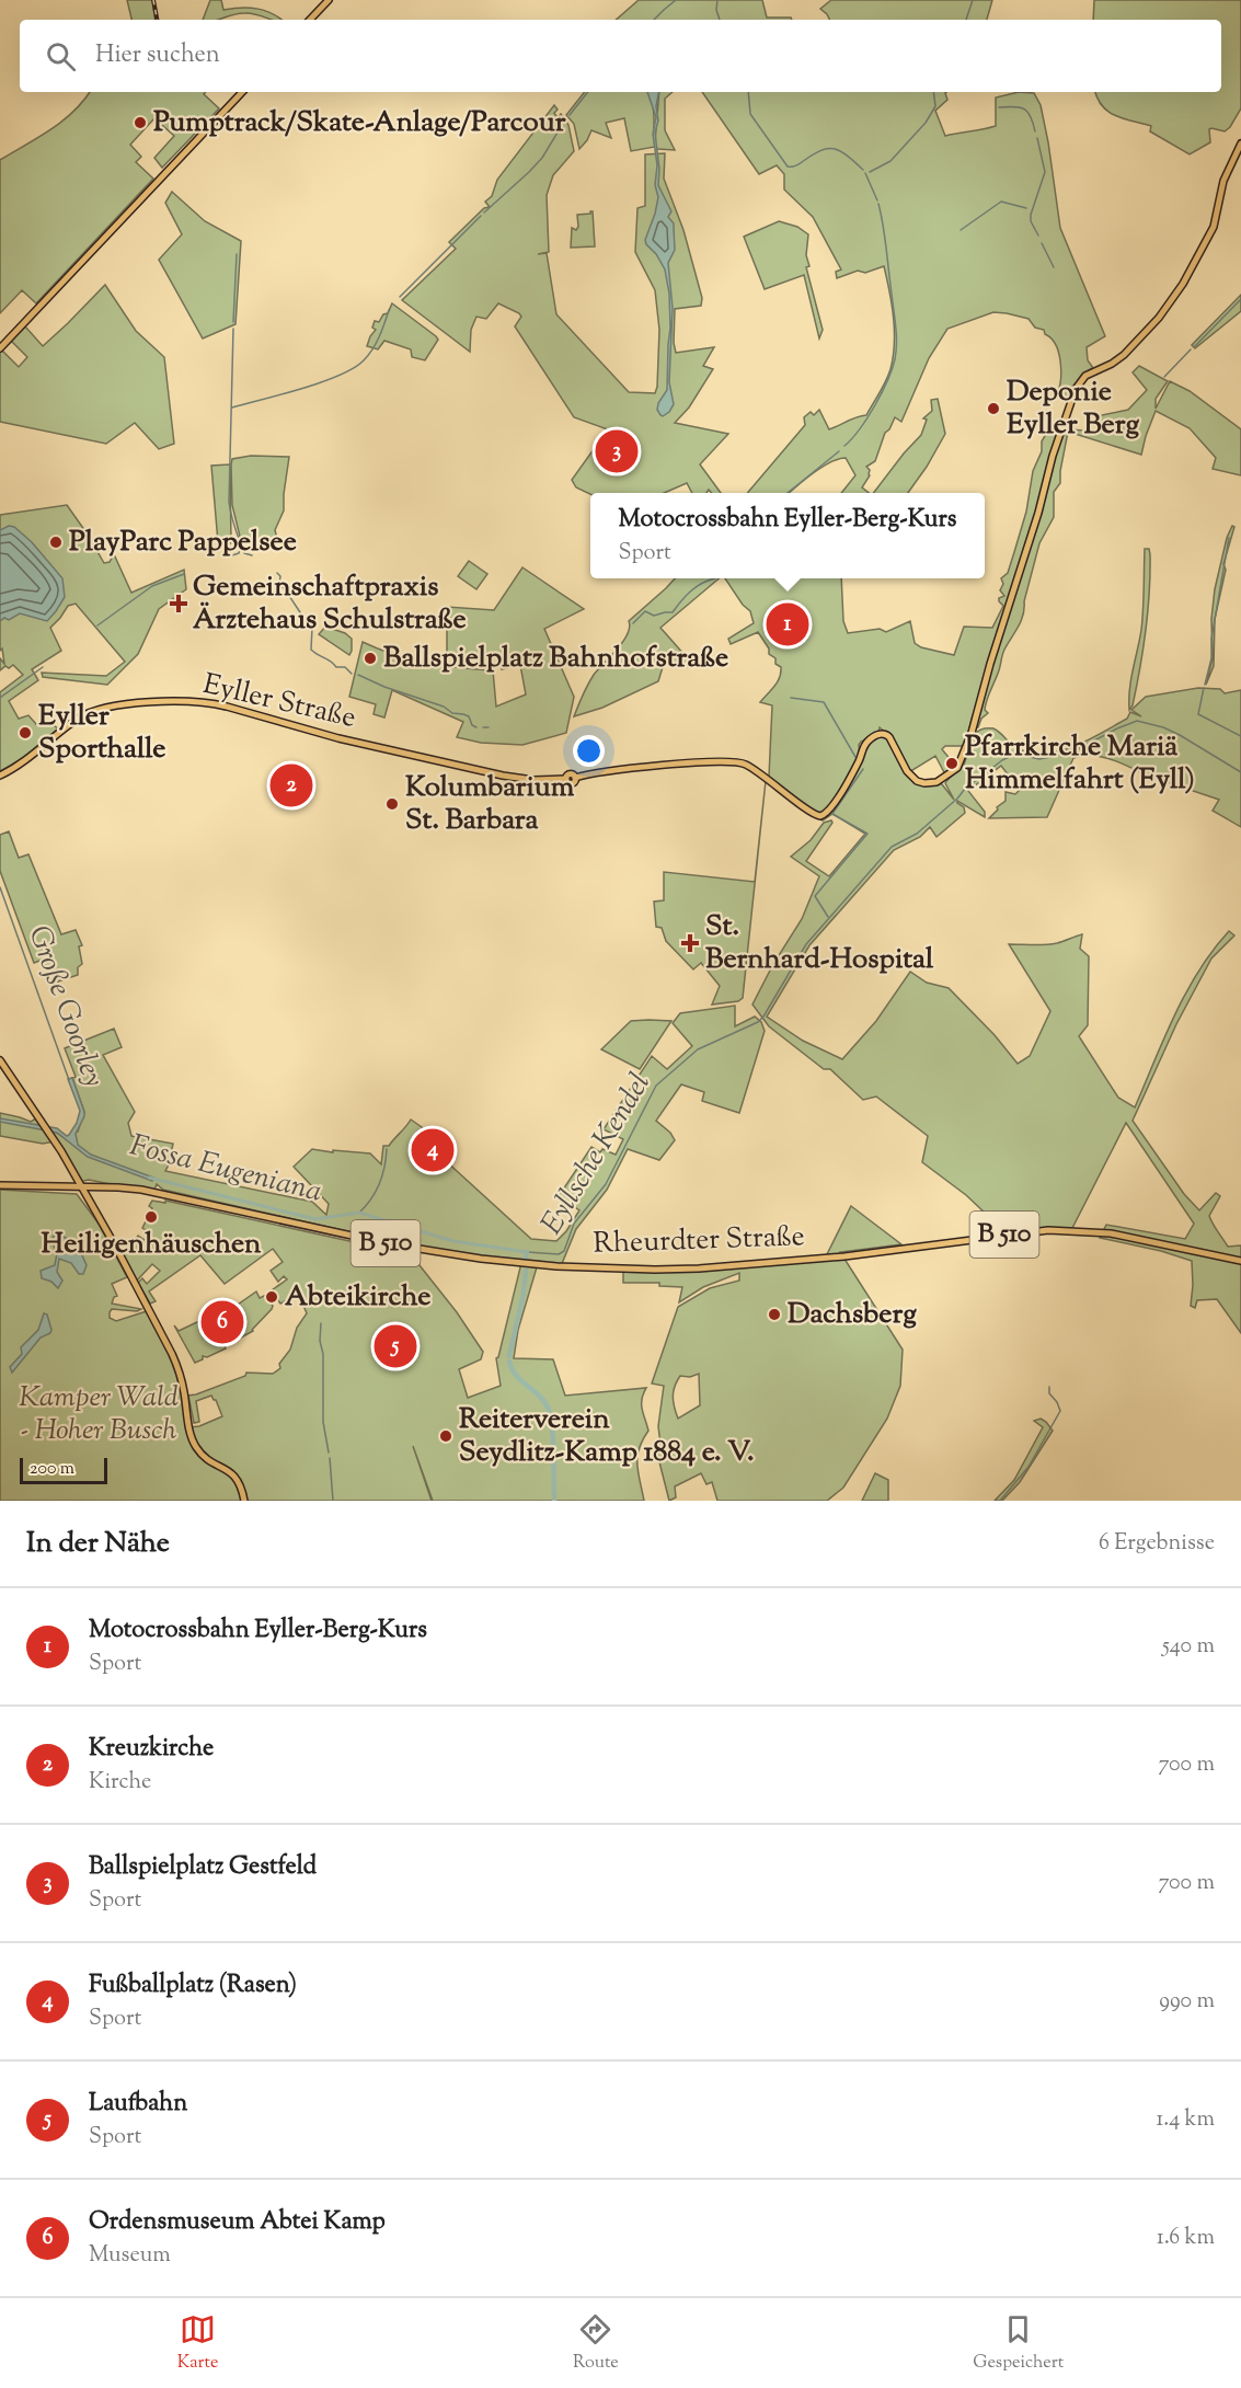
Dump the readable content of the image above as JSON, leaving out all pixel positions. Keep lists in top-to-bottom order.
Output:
{
  "streets": {
    "main road": ["Eyller Straße", "B 510", "Rheurdter Straße"]
  },
  "crossings": [
    ["B 510", "Rheurdter Straße"]
  ],
  "water": ["Große Goorley", "Eyllsche Kendel", "Fossa Eugeniana"],
  "parks": ["Kamper Wald - Hoher Busch"],
  "places": {
    "other": [
      "Pumptrack/Skate-Anlage/Parcour",
      "Deponie Eyller Berg",
      "PlayParc Pappelsee",
      "Ballspielplatz Bahnhofstraße",
      "Eyller Sporthalle",
      "Pfarrkirche Mariä Himmelfahrt (Eyll)",
      "Kolumbarium St. Barbara",
      "Heiligenhäuschen",
      "Abteikirche",
      "Dachsberg",
      "Reiterverein Seydlitz-Kamp 1884 e. V."
    ],
    "health": ["Gemeinschaftpraxis Ärztehaus Schulstraße", "St. Bernhard-Hospital"]
  },
  "scale_bar": "200 m",
  "page": {
    "search": "Hier suchen",
    "pins": [
      "3",
      "1",
      "2",
      "4",
      "6",
      "5"
    ],
    "popup": ["Motocrossbahn Eyller-Berg-Kurs", "Sport"],
    "scale": "200 m",
    "heading": ["In der Nähe", "6 Ergebnisse"],
    "list": [
      {
        "mark": "1",
        "name": "Motocrossbahn Eyller-Berg-Kurs",
        "note": "Sport",
        "value": "540 m"
      },
      {
        "mark": "2",
        "name": "Kreuzkirche",
        "note": "Kirche",
        "value": "700 m"
      },
      {
        "mark": "3",
        "name": "Ballspielplatz Gestfeld",
        "note": "Sport",
        "value": "700 m"
      },
      {
        "mark": "4",
        "name": "Fußballplatz (Rasen)",
        "note": "Sport",
        "value": "990 m"
      },
      {
        "mark": "5",
        "name": "Laufbahn",
        "note": "Sport",
        "value": "1.4 km"
      },
      {
        "mark": "6",
        "name": "Ordensmuseum Abtei Kamp",
        "note": "Museum",
        "value": "1.6 km"
      }
    ],
    "nav": ["Karte", "Route", "Gespeichert"]
  }
}
